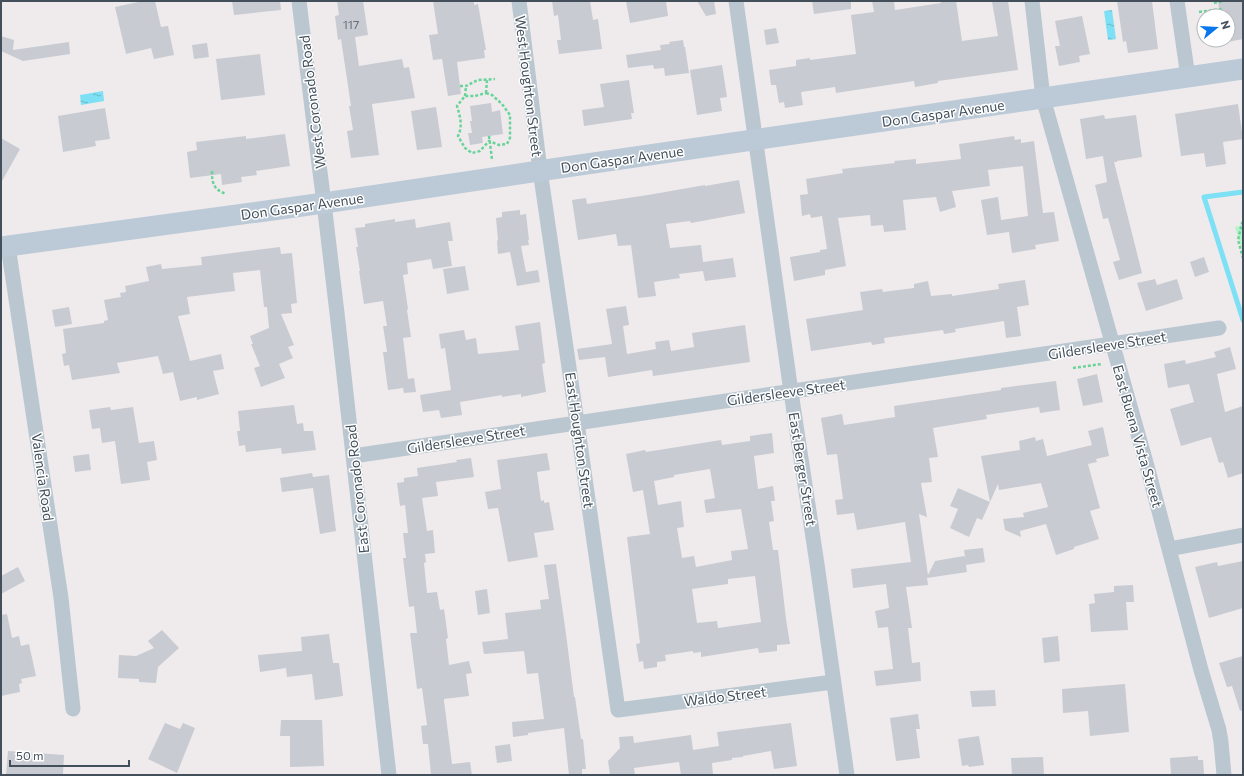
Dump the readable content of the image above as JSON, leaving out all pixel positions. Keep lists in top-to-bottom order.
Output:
{
  "streets": {
    "street": [
      "West Houghton Street",
      "West Coronado Road",
      "Don Gaspar Avenue",
      "Gildersleeve Street",
      "East Buena Vista Street",
      "East Houghton Street",
      "East Berger Street",
      "Valencia Road",
      "East Coronado Road",
      "Waldo Street"
    ]
  },
  "crossings": [
    ["West Houghton Street", "Don Gaspar Avenue"],
    ["West Houghton Street", "East Houghton Street"],
    ["West Coronado Road", "Don Gaspar Avenue"],
    ["West Coronado Road", "East Coronado Road"],
    ["Don Gaspar Avenue", "East Buena Vista Street"],
    ["Don Gaspar Avenue", "East Houghton Street"],
    ["Don Gaspar Avenue", "East Berger Street"],
    ["Don Gaspar Avenue", "Valencia Road"],
    ["Don Gaspar Avenue", "East Coronado Road"],
    ["Gildersleeve Street", "East Buena Vista Street"],
    ["Gildersleeve Street", "East Houghton Street"],
    ["Gildersleeve Street", "East Berger Street"],
    ["Gildersleeve Street", "East Coronado Road"],
    ["East Houghton Street", "Waldo Street"],
    ["East Berger Street", "Waldo Street"]
  ],
  "house_numbers": ["117"],
  "scale_bar": "50 m",
  "north": "right"
}
